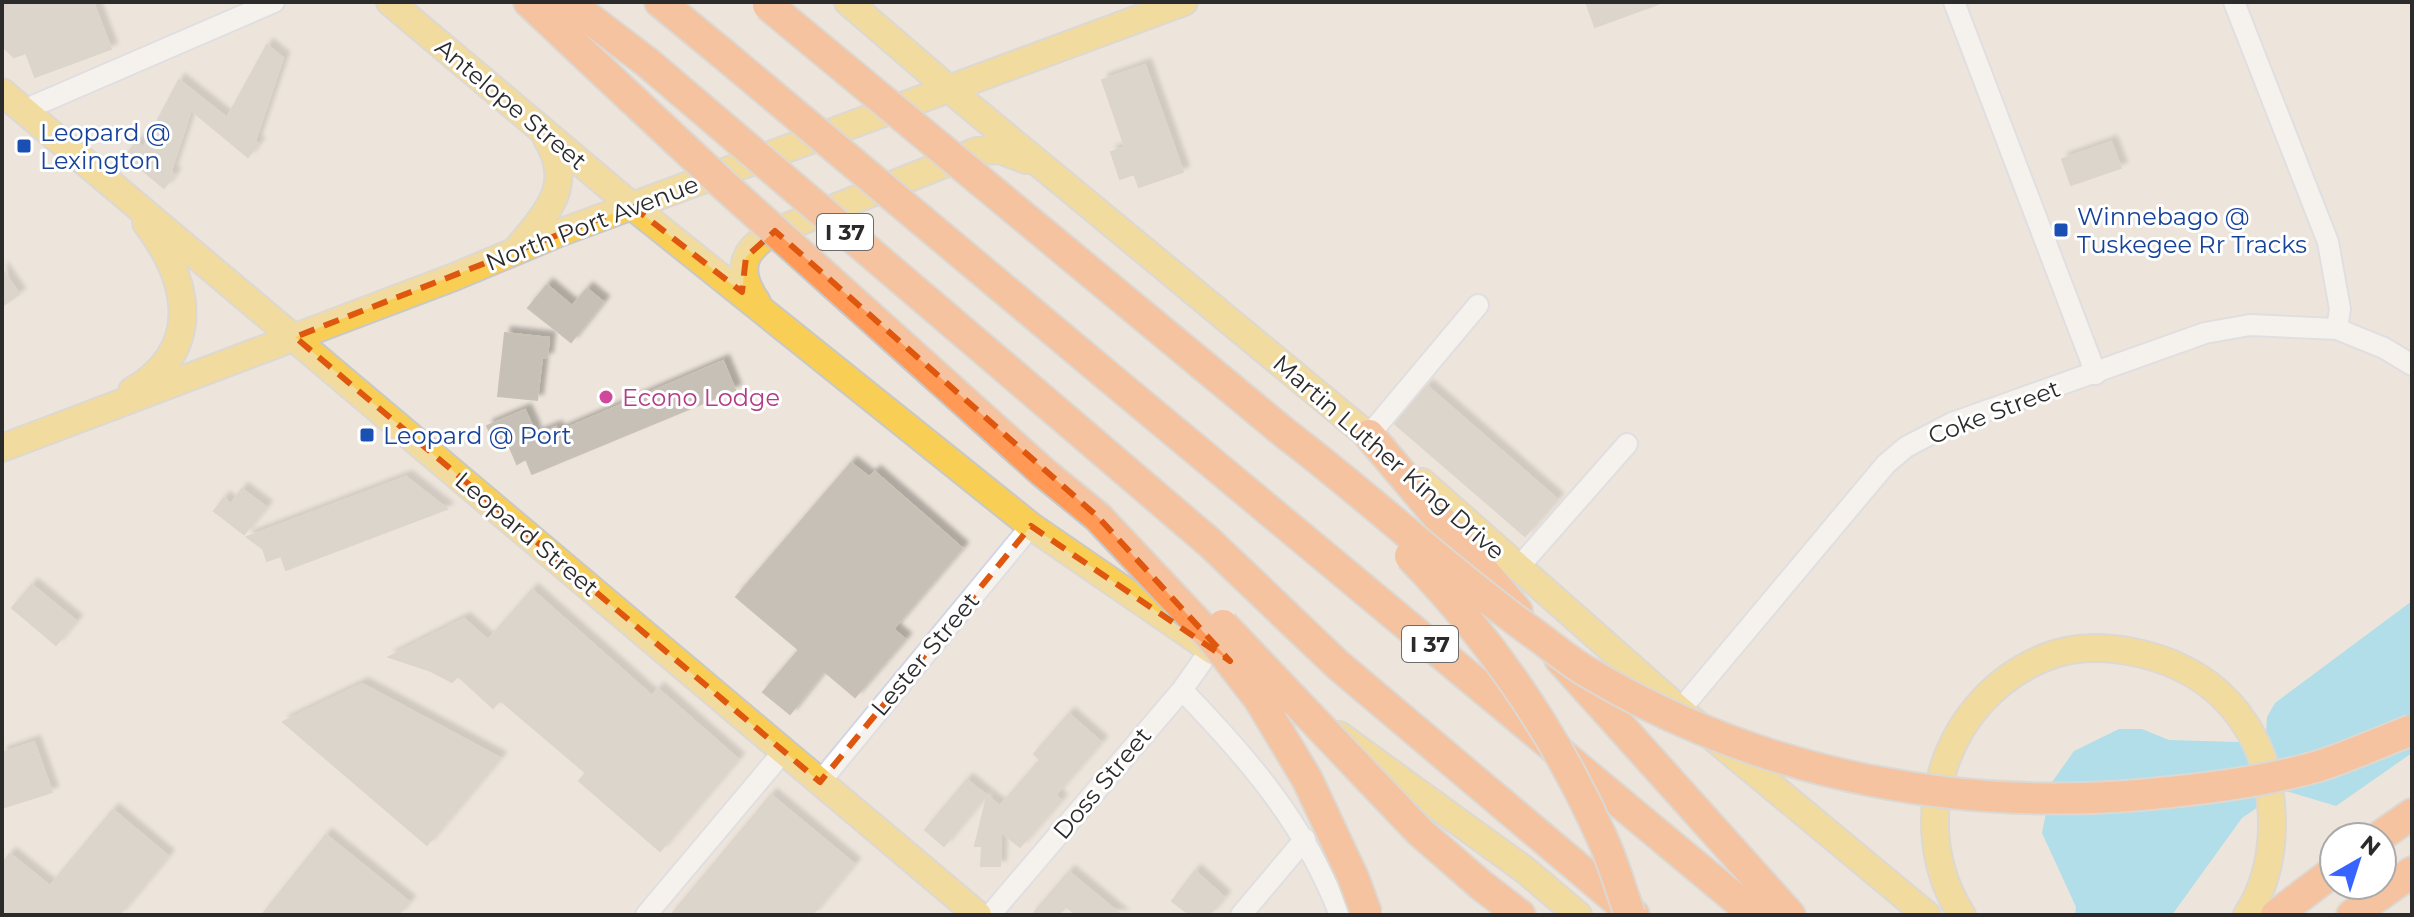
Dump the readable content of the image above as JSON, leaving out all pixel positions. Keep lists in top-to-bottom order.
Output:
{
  "streets": {
    "highway": ["I 37"],
    "main road": [
      "Antelope Street",
      "North Port Avenue",
      "Martin Luther King Drive",
      "Leopard Street"
    ],
    "street": ["Coke Street", "Lester Street", "Doss Street"]
  },
  "crossings": [
    ["Antelope Street", "North Port Avenue"],
    ["Antelope Street", "Lester Street"],
    ["Antelope Street", "Doss Street"],
    ["North Port Avenue", "Martin Luther King Drive"],
    ["North Port Avenue", "Leopard Street"],
    ["Coke Street", "Martin Luther King Drive"],
    ["Leopard Street", "Lester Street"]
  ],
  "places": {
    "transit": ["Leopard @ Lexington", "Winnebago @ Tuskegee Rr Tracks", "Leopard @ Port"],
    "other": ["Econo Lodge"]
  },
  "north": "top right"
}
